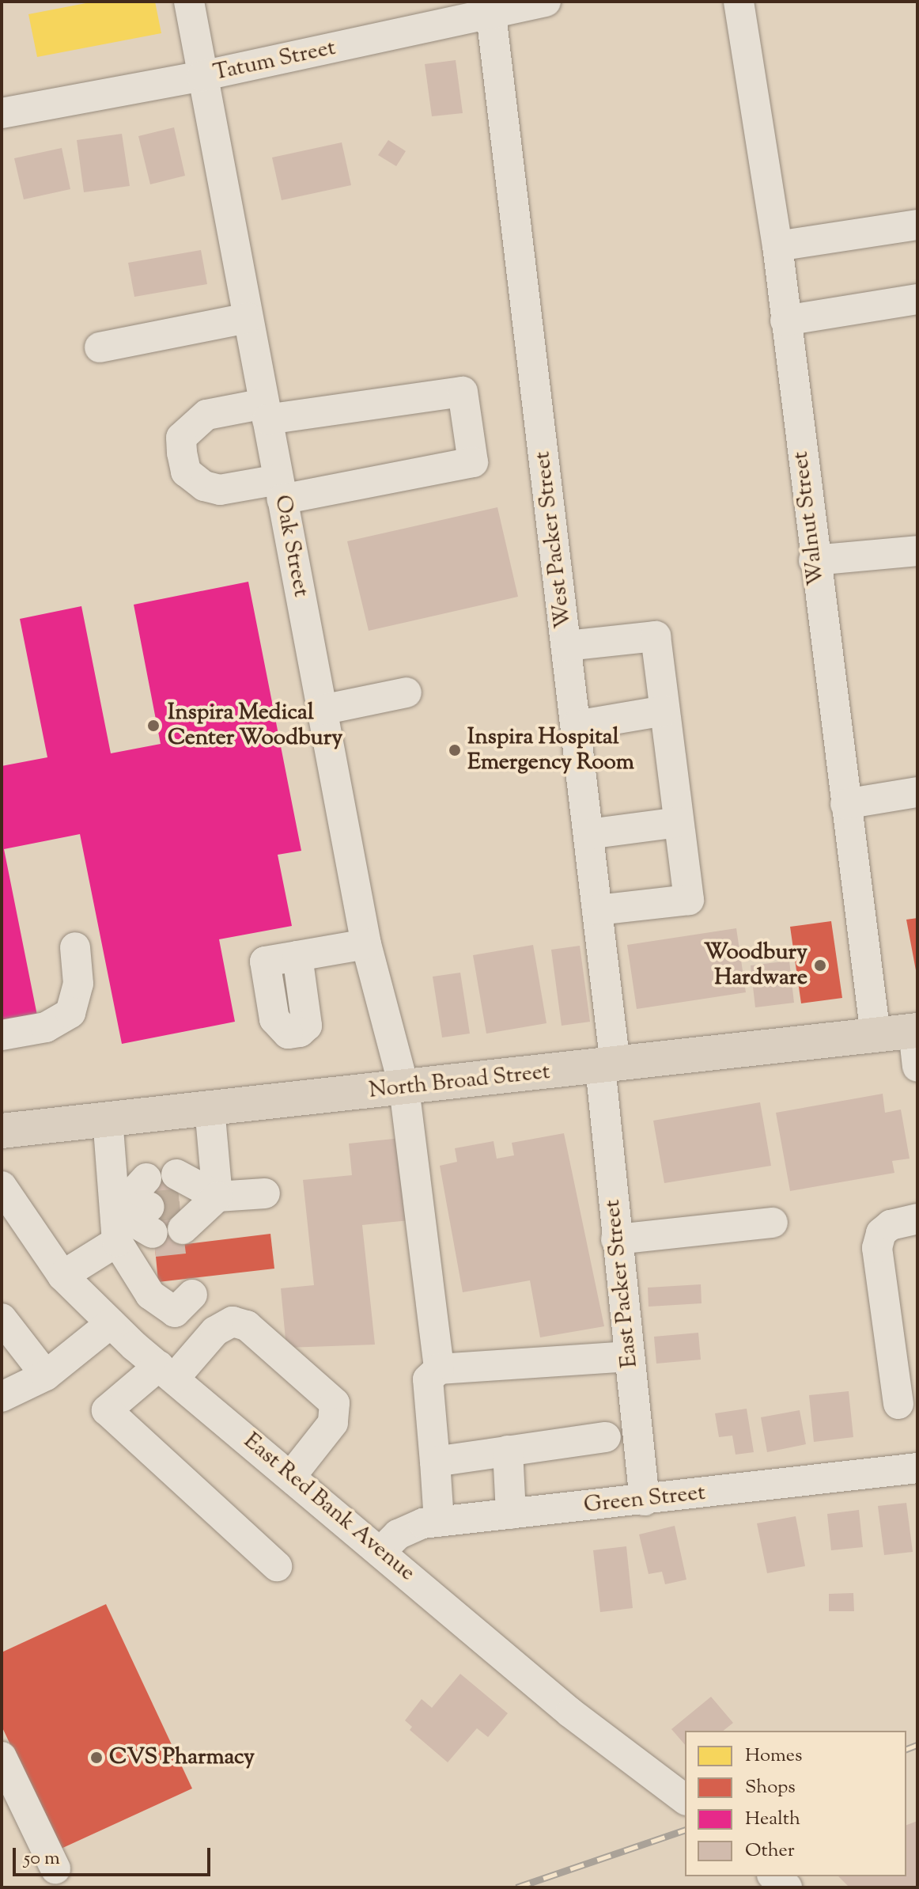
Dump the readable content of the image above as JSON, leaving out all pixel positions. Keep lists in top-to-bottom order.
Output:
{
  "streets": {
    "main road": ["North Broad Street"],
    "street": [
      "Tatum Street",
      "Walnut Street",
      "West Packer Street",
      "Oak Street",
      "East Packer Street",
      "Green Street",
      "East Red Bank Avenue"
    ]
  },
  "crossings": [
    ["Tatum Street", "West Packer Street"],
    ["Tatum Street", "Oak Street"],
    ["Walnut Street", "North Broad Street"],
    ["West Packer Street", "North Broad Street"],
    ["West Packer Street", "East Packer Street"],
    ["Oak Street", "North Broad Street"],
    ["North Broad Street", "East Packer Street"],
    ["East Packer Street", "Green Street"],
    ["Green Street", "East Red Bank Avenue"]
  ],
  "places": [
    "Inspira Medical Center Woodbury",
    "Inspira Hospital Emergency Room",
    "Woodbury Hardware",
    "CVS Pharmacy"
  ],
  "legend": [
    "Homes",
    "Shops",
    "Health",
    "Other"
  ],
  "scale_bar": "50 m"
}
